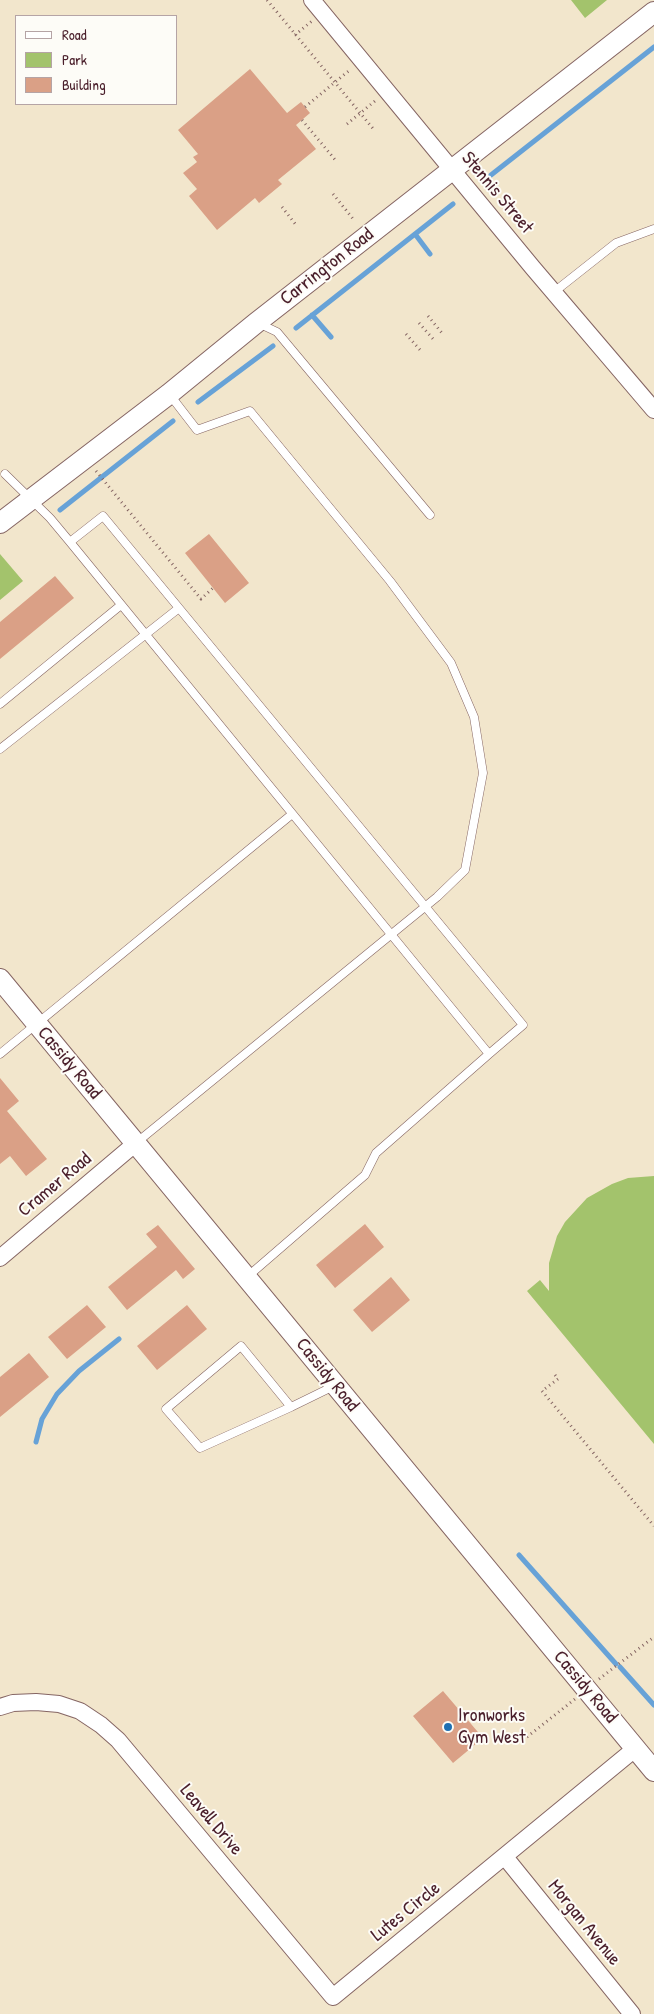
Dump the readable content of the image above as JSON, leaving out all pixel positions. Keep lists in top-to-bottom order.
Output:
{
  "streets": {
    "street": [
      "Stennis Street",
      "Carrington Road",
      "Cassidy Road",
      "Cramer Road",
      "Leavell Drive",
      "Lutes Circle",
      "Morgan Avenue"
    ]
  },
  "crossings": [
    ["Stennis Street", "Carrington Road"],
    ["Cassidy Road", "Cramer Road"],
    ["Cassidy Road", "Lutes Circle"],
    ["Leavell Drive", "Lutes Circle"],
    ["Lutes Circle", "Morgan Avenue"]
  ],
  "places": ["Ironworks Gym West"],
  "legend": ["Road", "Park", "Building"]
}
